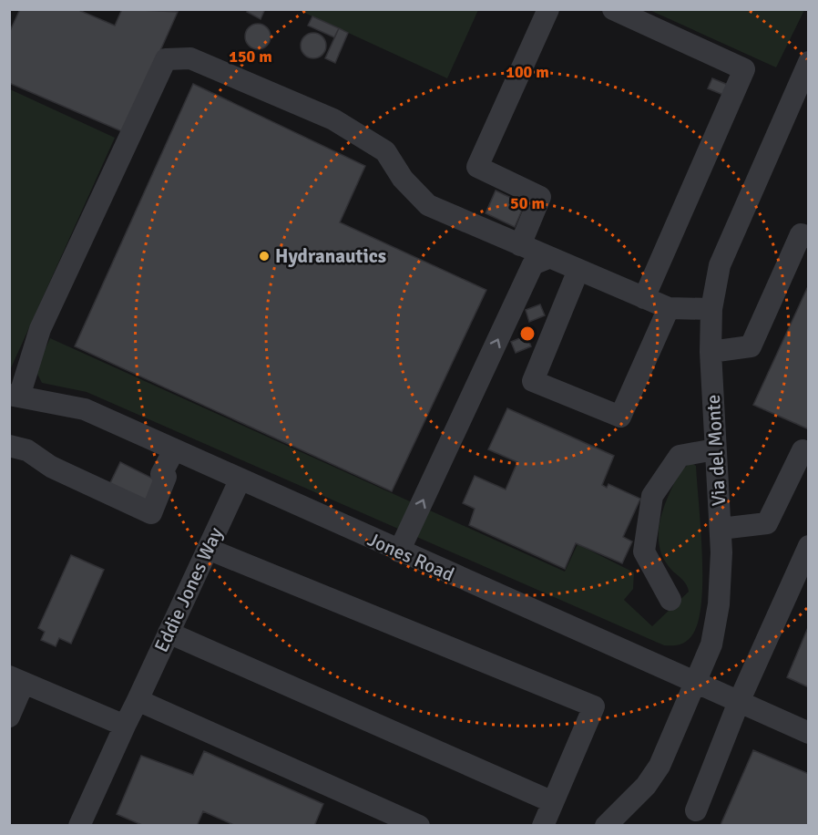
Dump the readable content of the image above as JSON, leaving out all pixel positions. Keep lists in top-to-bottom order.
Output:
{
  "streets": {
    "street": ["Via del Monte", "Jones Road", "Eddie Jones Way"]
  },
  "crossings": [
    ["Via del Monte", "Jones Road"],
    ["Jones Road", "Eddie Jones Way"]
  ],
  "places": ["Hydranautics"],
  "rings": ["150 m", "100 m", "50 m"]
}
